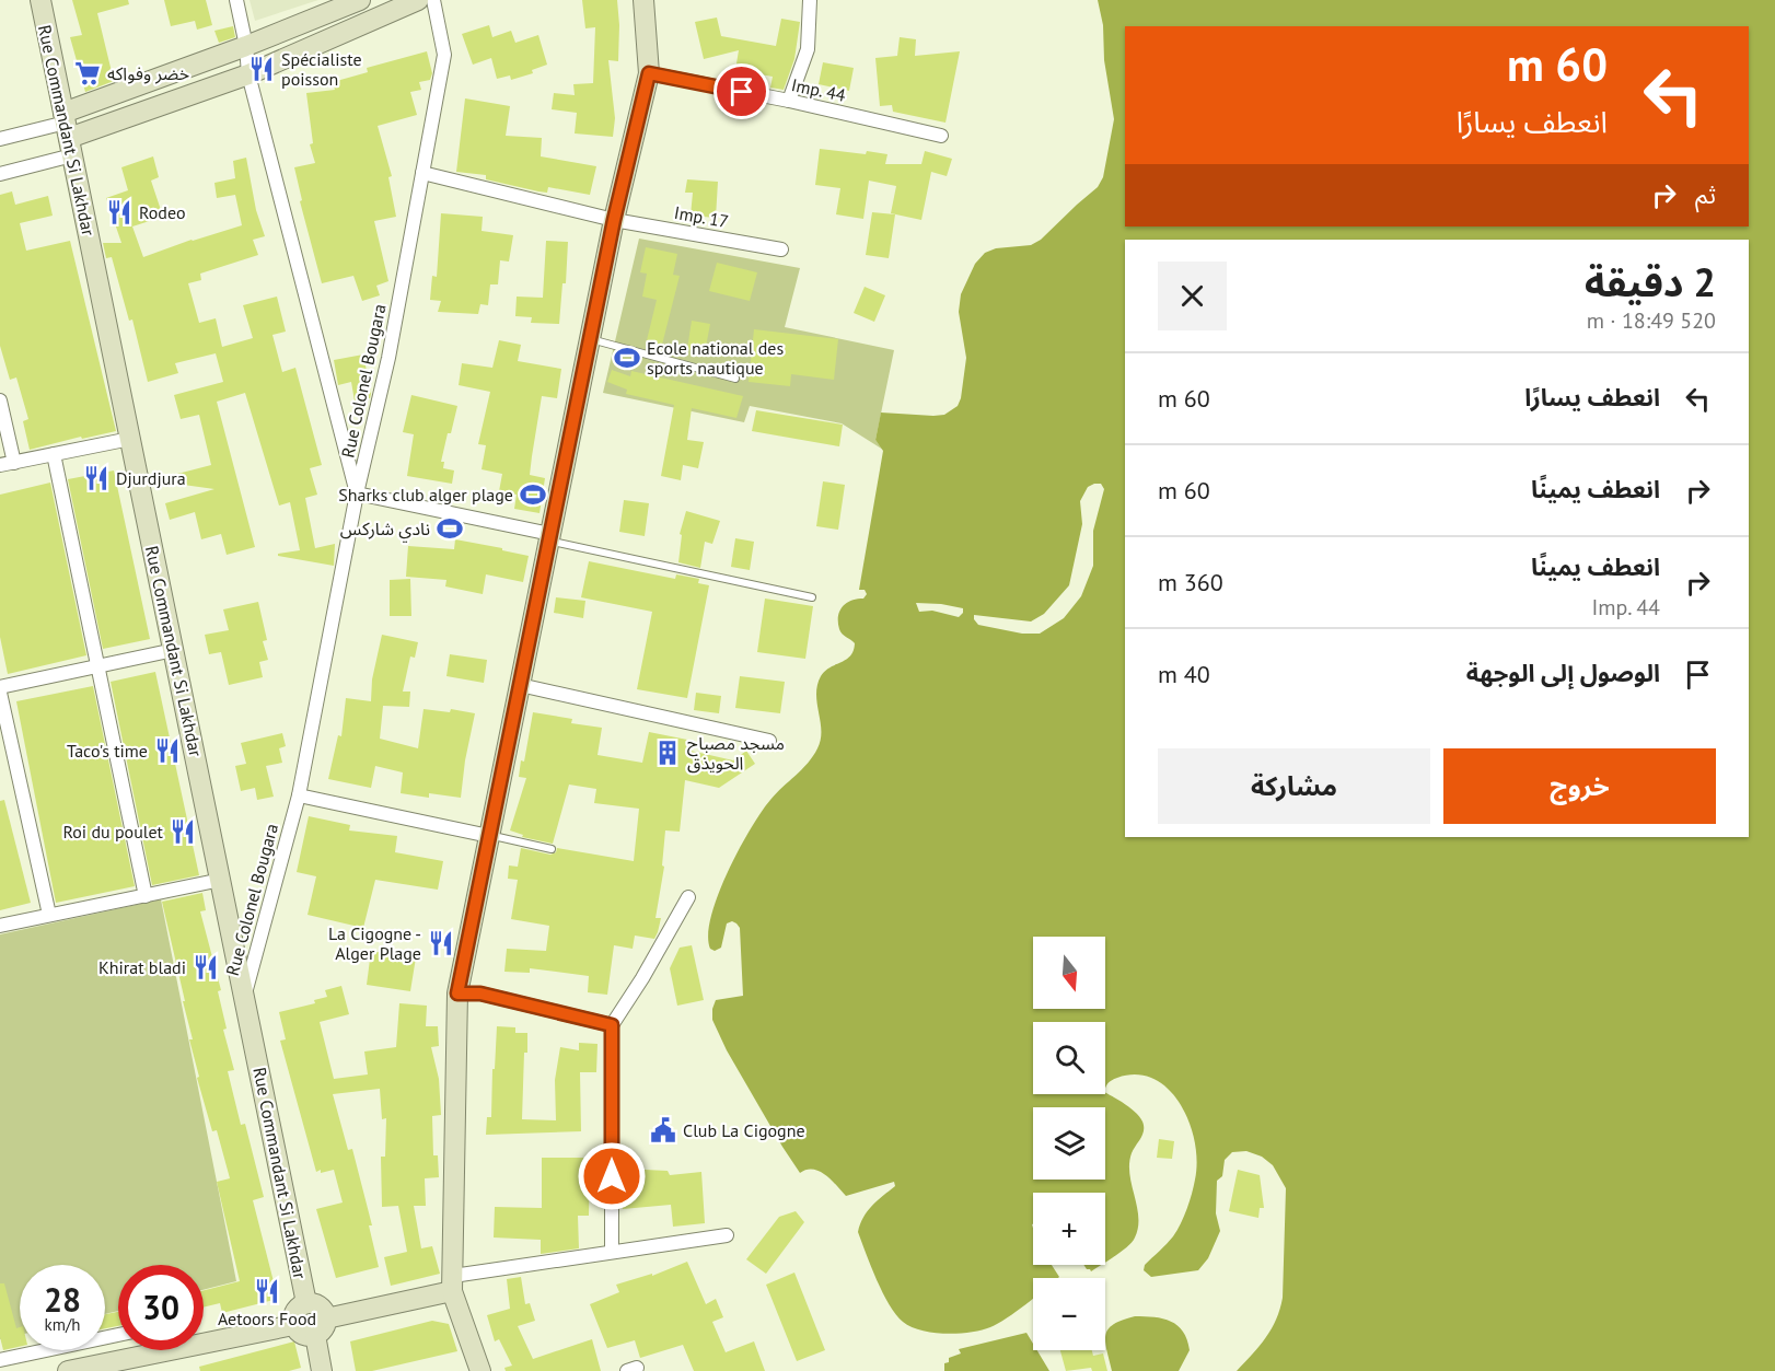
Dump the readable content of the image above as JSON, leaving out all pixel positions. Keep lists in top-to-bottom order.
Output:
{
  "streets": {
    "street": [
      "Imp. 44",
      "Rue Commandant Si Lakhdar",
      "Imp. 17",
      "Rue Colonel Bougara"
    ]
  },
  "crossings": [
    ["Rue Commandant Si Lakhdar", "Rue Colonel Bougara"],
    ["Imp. 17", "Rue Colonel Bougara"]
  ],
  "places": {
    "restaurant": [
      "Spécialiste poisson",
      "Rodeo",
      "Djurdjura",
      "Taco's time",
      "Roi du poulet",
      "La Cigogne - Alger Plage",
      "Khirat bladi",
      "Aetoors Food"
    ],
    "supermarket": ["خضر وفواكه"],
    "sports": ["Ecole national des sports nautique", "Sharks club alger plage", "نادي شاركس"],
    "building": ["مسجد مصباح الحويذق"],
    "public building": ["Club La Cigogne"]
  },
  "north": "bottom",
  "page": {
    "turn": ["60 m", "انعطف يسارًا"],
    "then": "ثم",
    "heading": ["2 دقيقة", "520 m · 18:49"],
    "list": [
      {
        "name": "انعطف يسارًا",
        "value": "60 m"
      },
      {
        "name": "انعطف يمينًا",
        "value": "60 m"
      },
      {
        "name": "انعطف يمينًا",
        "note": "Imp. 44",
        "value": "360 m"
      },
      {
        "name": "الوصول إلى الوجهة",
        "value": "40 m"
      }
    ],
    "buttons": ["خروج", "مشاركة"],
    "map_buttons": ["+", "−"],
    "speed": "28 km/h",
    "limit": "30"
  }
}
